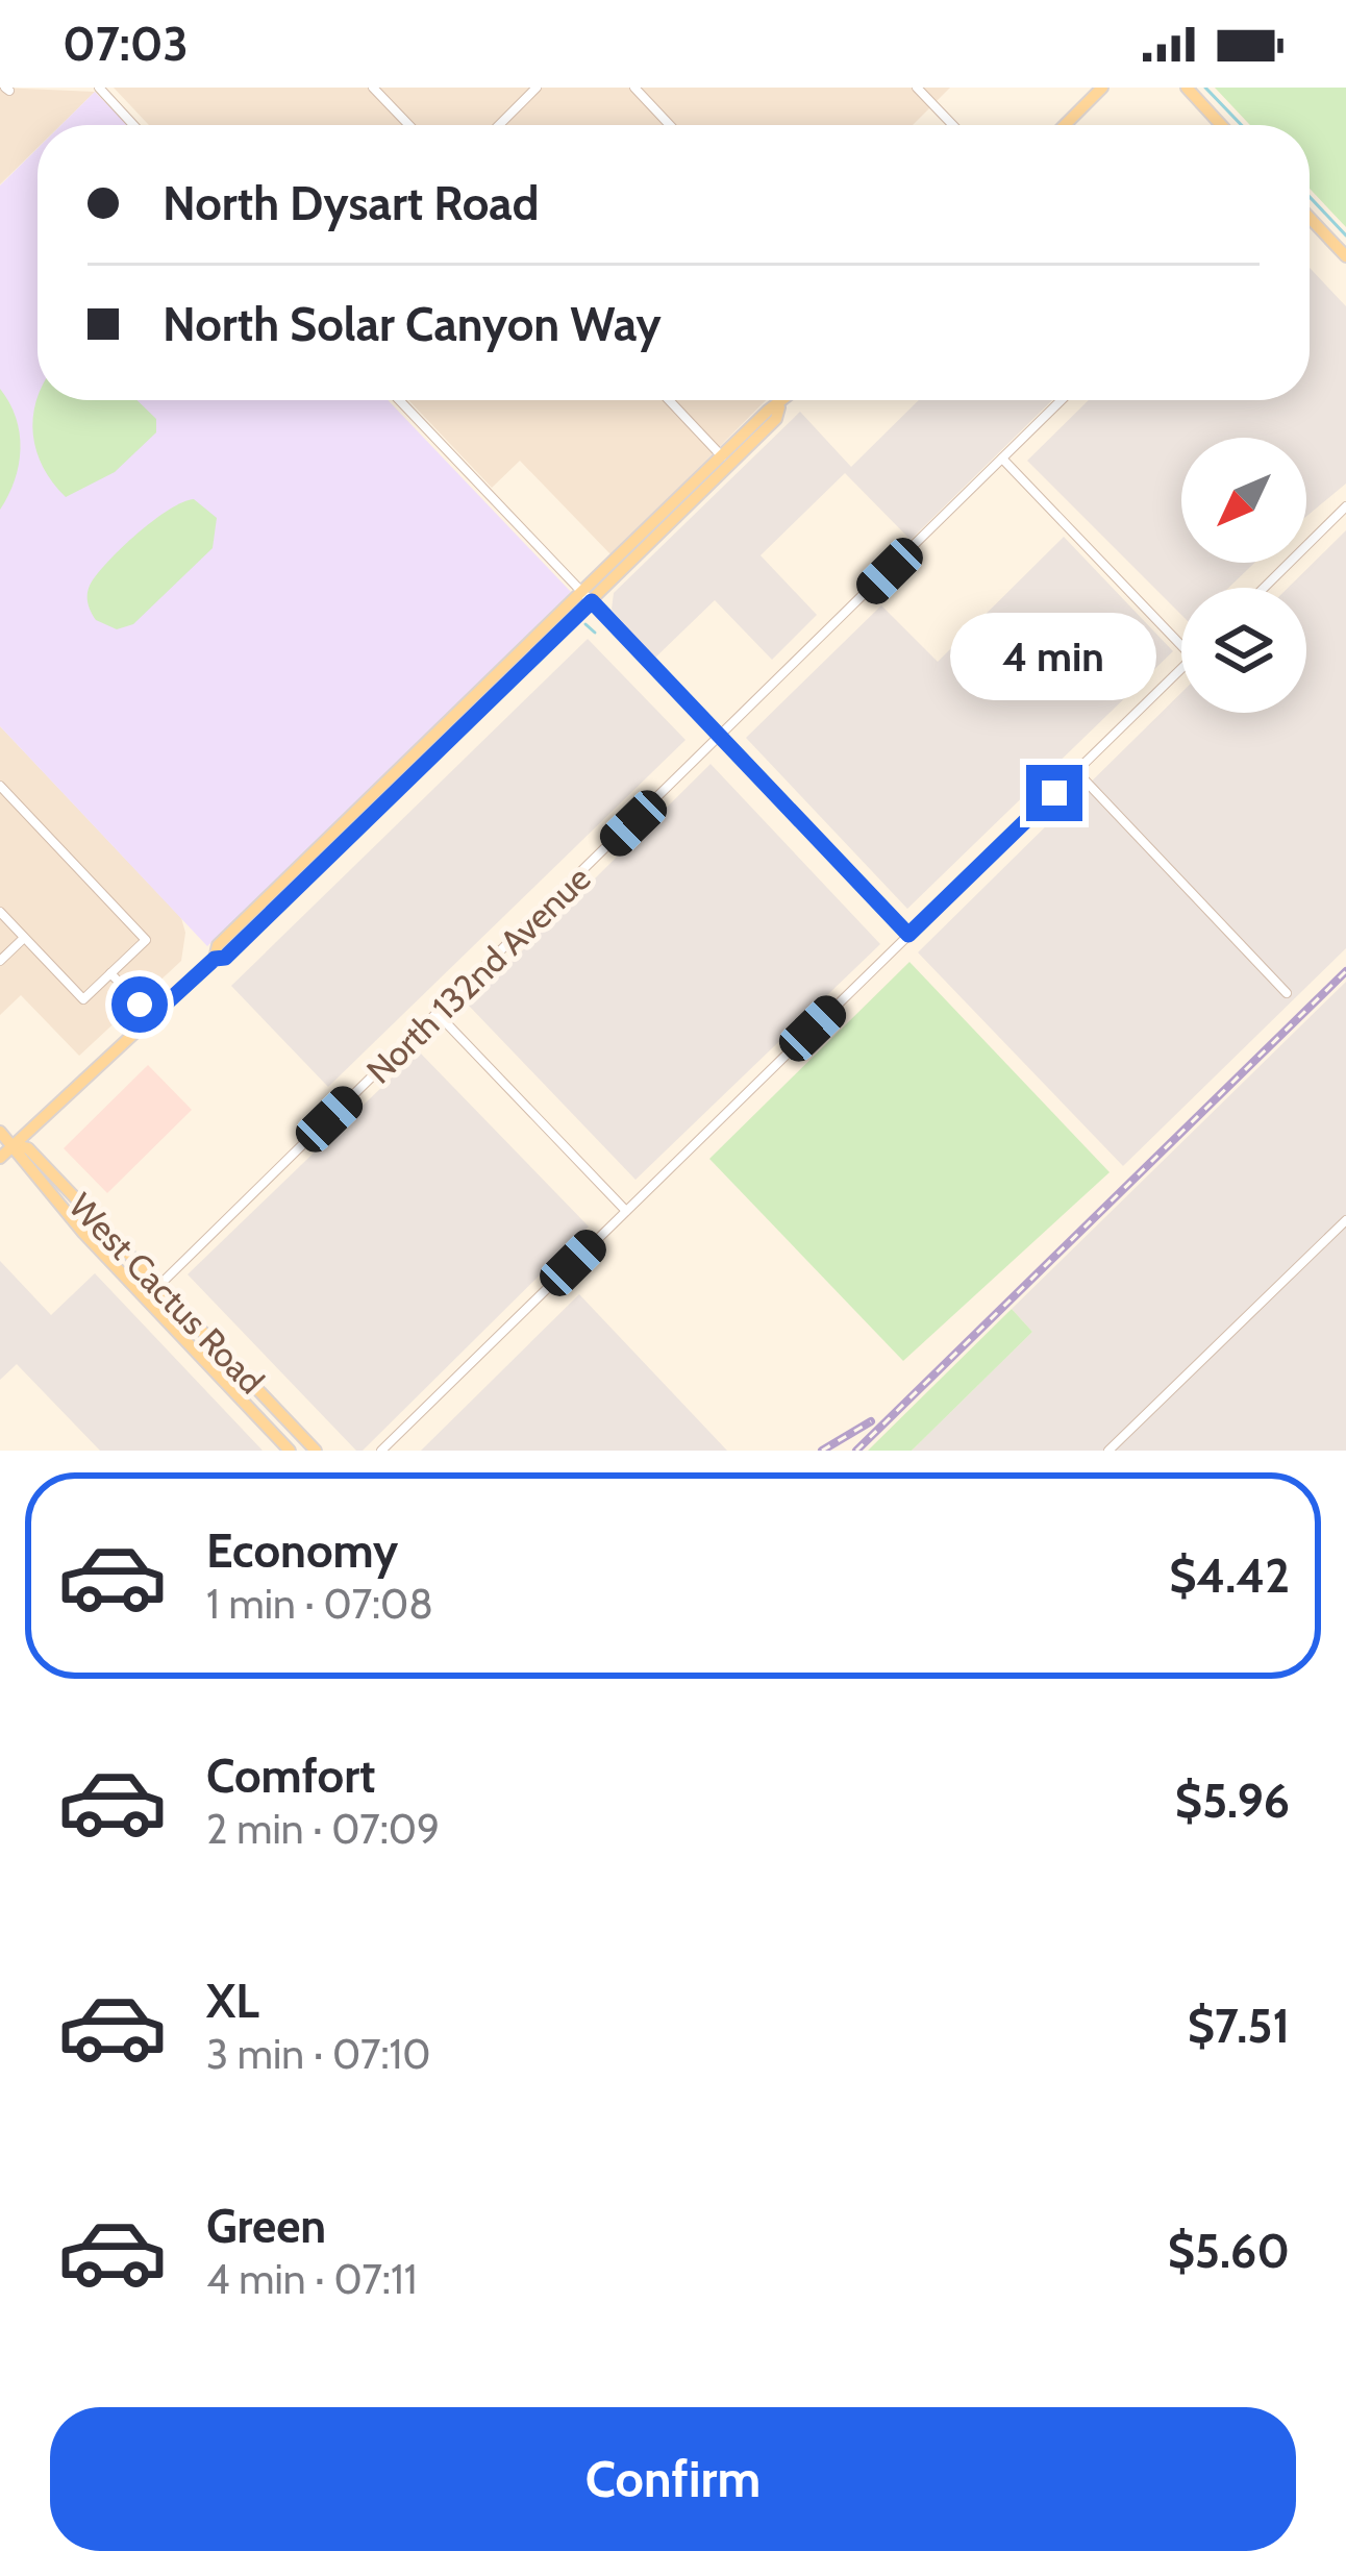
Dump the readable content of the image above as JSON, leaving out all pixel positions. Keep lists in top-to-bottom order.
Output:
{
  "streets": {
    "main road": ["West Cactus Road"],
    "street": ["North 132nd Avenue"]
  },
  "crossings": [
    ["North 132nd Avenue", "West Cactus Road"]
  ],
  "north": "bottom left",
  "page": {
    "status": "07:03",
    "banner": ["North Dysart Road", "North Solar Canyon Way"],
    "bubble": "4 min",
    "list": [
      {
        "name": "Economy",
        "note": "1 min · 07:08",
        "value": "$4.42"
      },
      {
        "name": "Comfort",
        "note": "2 min · 07:09",
        "value": "$5.96"
      },
      {
        "name": "XL",
        "note": "3 min · 07:10",
        "value": "$7.51"
      },
      {
        "name": "Green",
        "note": "4 min · 07:11",
        "value": "$5.60"
      }
    ],
    "buttons": "Confirm"
  }
}
